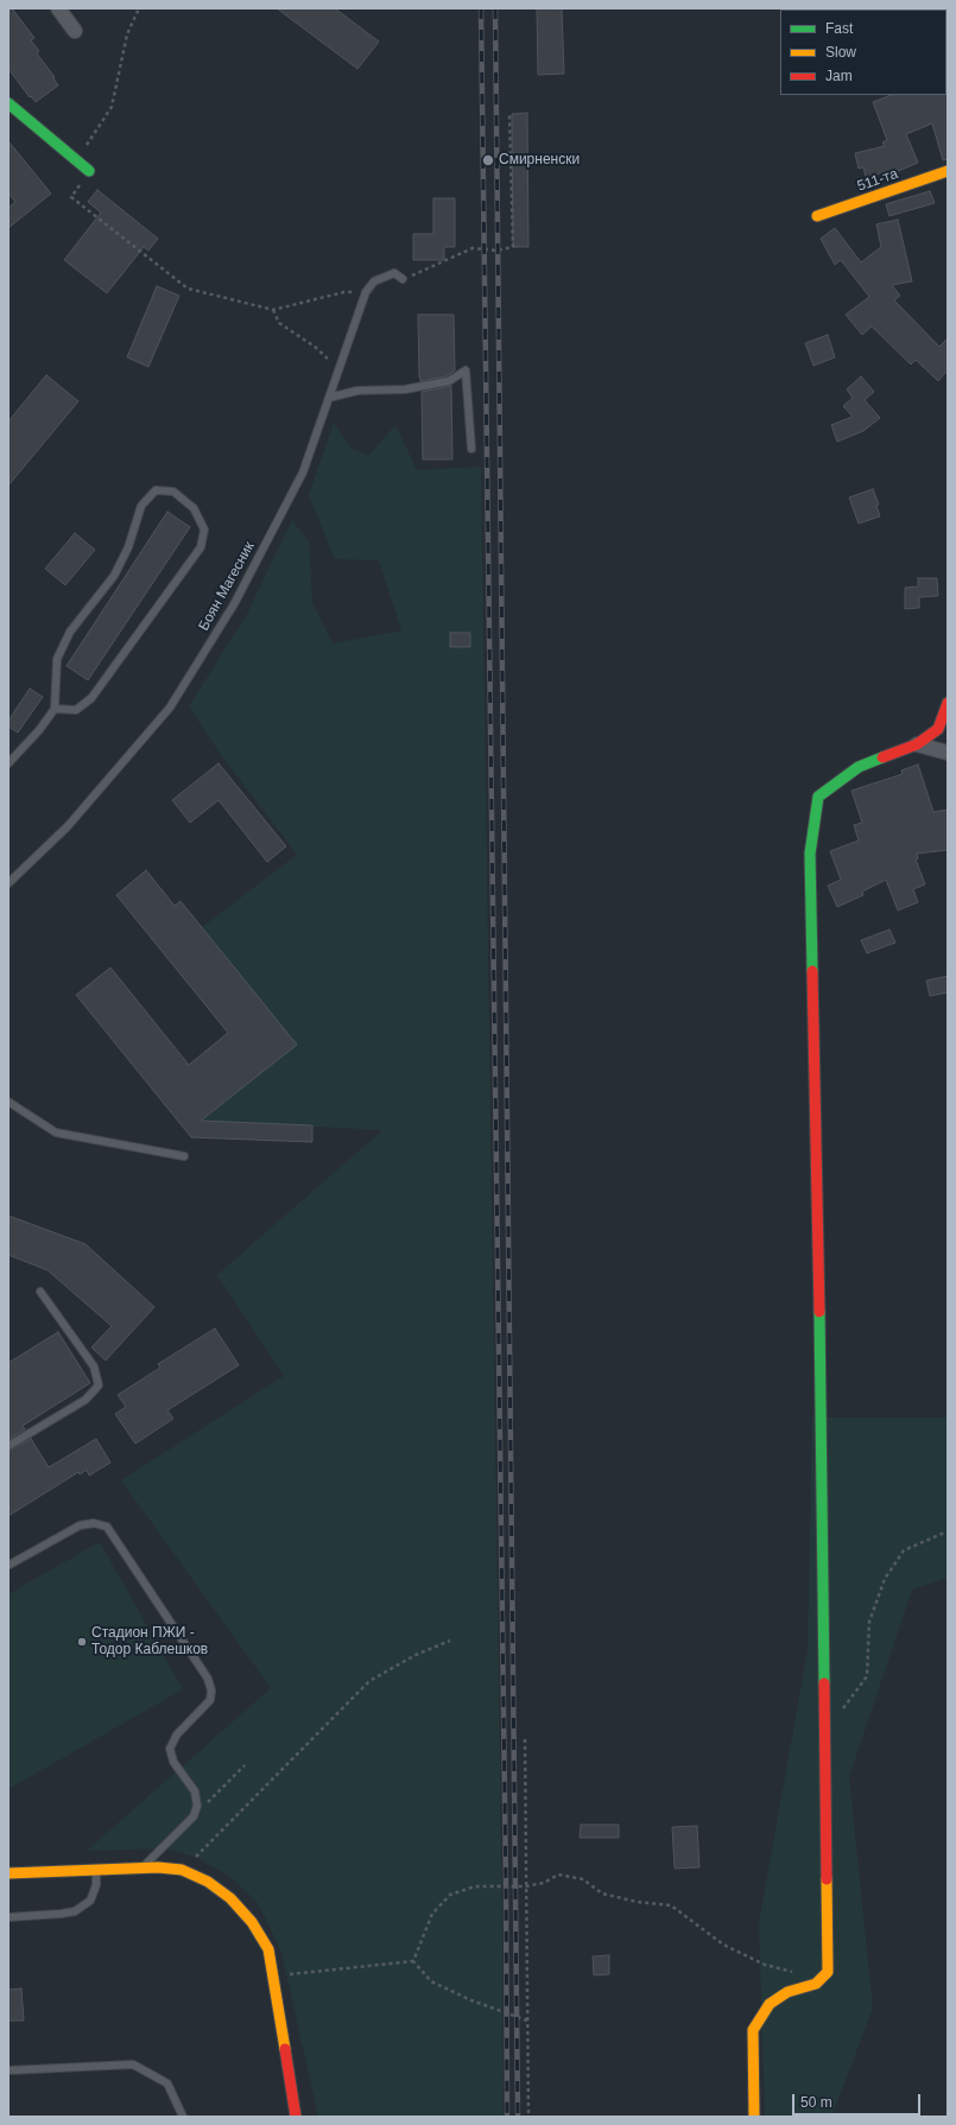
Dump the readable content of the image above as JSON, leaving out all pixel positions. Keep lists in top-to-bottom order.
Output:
{
  "streets": {
    "street": ["511-та"],
    "lane": ["Боян Магесник"]
  },
  "places": ["Смирненски", "Стадион ПЖИ - Тодор Каблешков"],
  "legend": ["Fast", "Slow", "Jam"],
  "scale_bar": "50 m"
}
